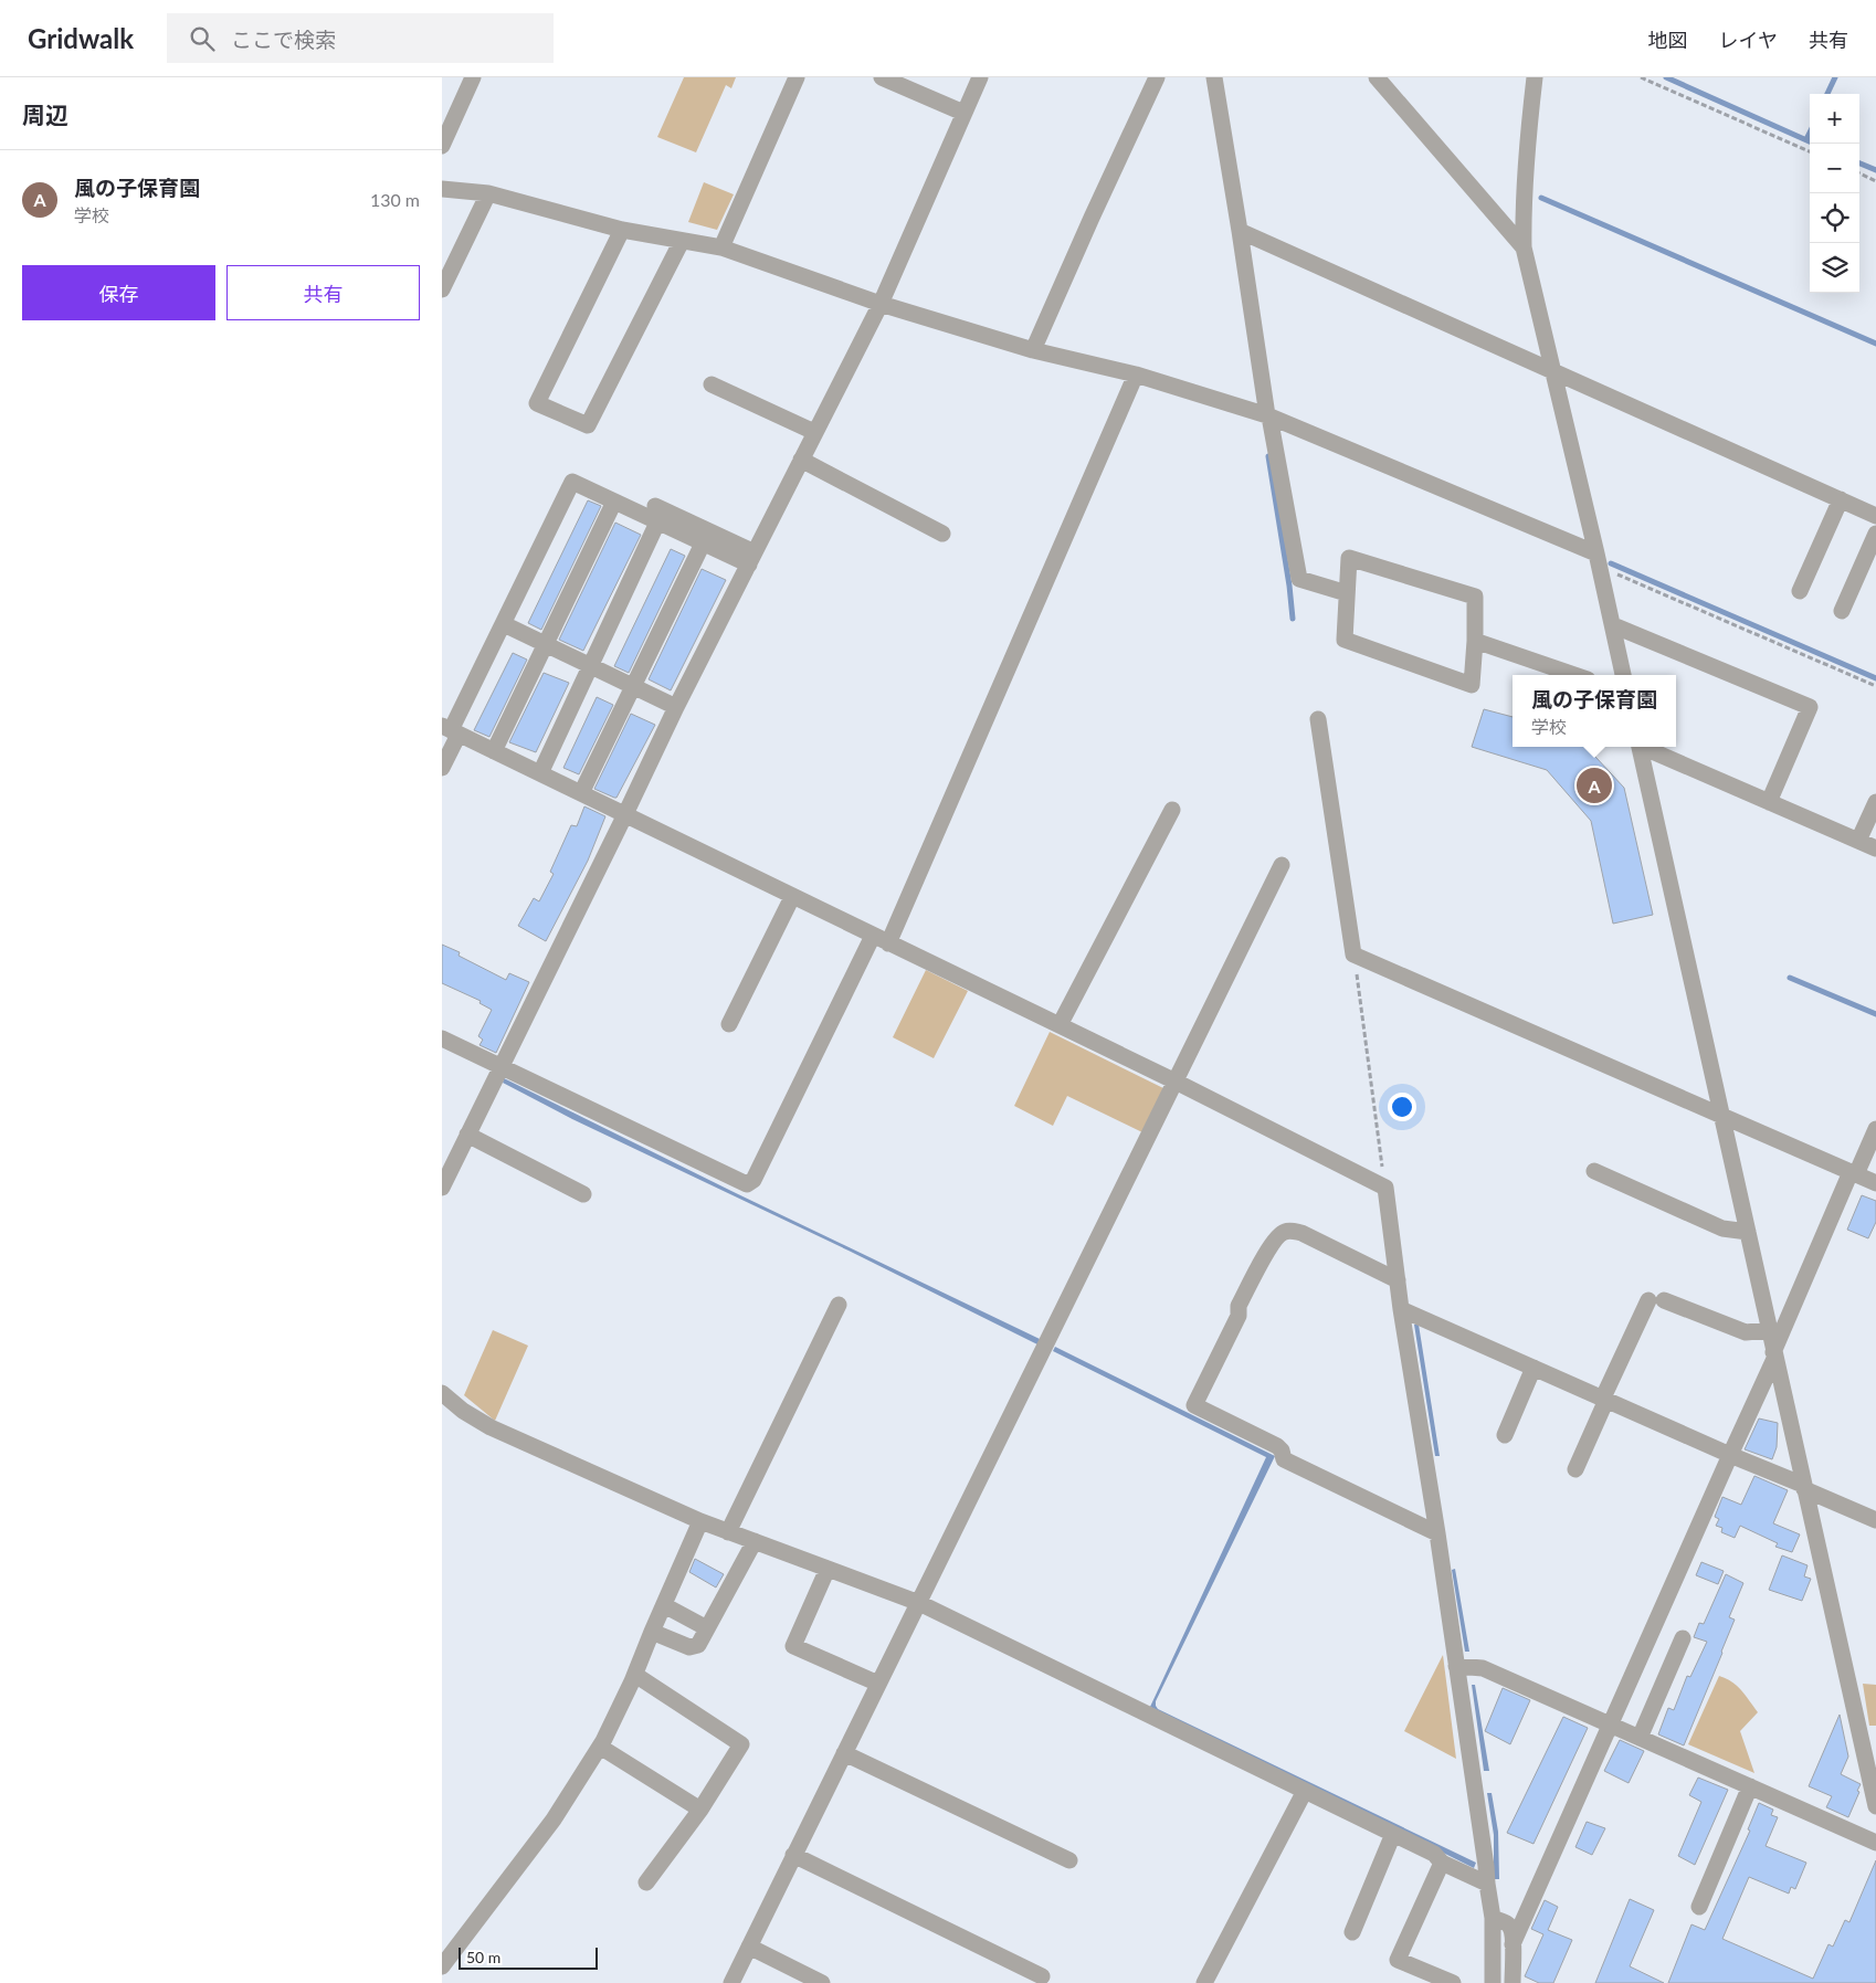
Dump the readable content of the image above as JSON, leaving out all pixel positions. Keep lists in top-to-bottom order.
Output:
{
  "scale_bar": "50 m",
  "page": {
    "header": "Gridwalk",
    "search": "ここで検索",
    "nav": ["地図", "レイヤ", "共有"],
    "heading": "周辺",
    "map_buttons": ["+", "−"],
    "list": [
      {
        "mark": "A",
        "name": "風の子保育園",
        "note": "学校",
        "value": "130 m"
      }
    ],
    "buttons": ["保存", "共有"],
    "popup": ["風の子保育園", "学校"],
    "pins": "A",
    "scale": "50 m"
  }
}
